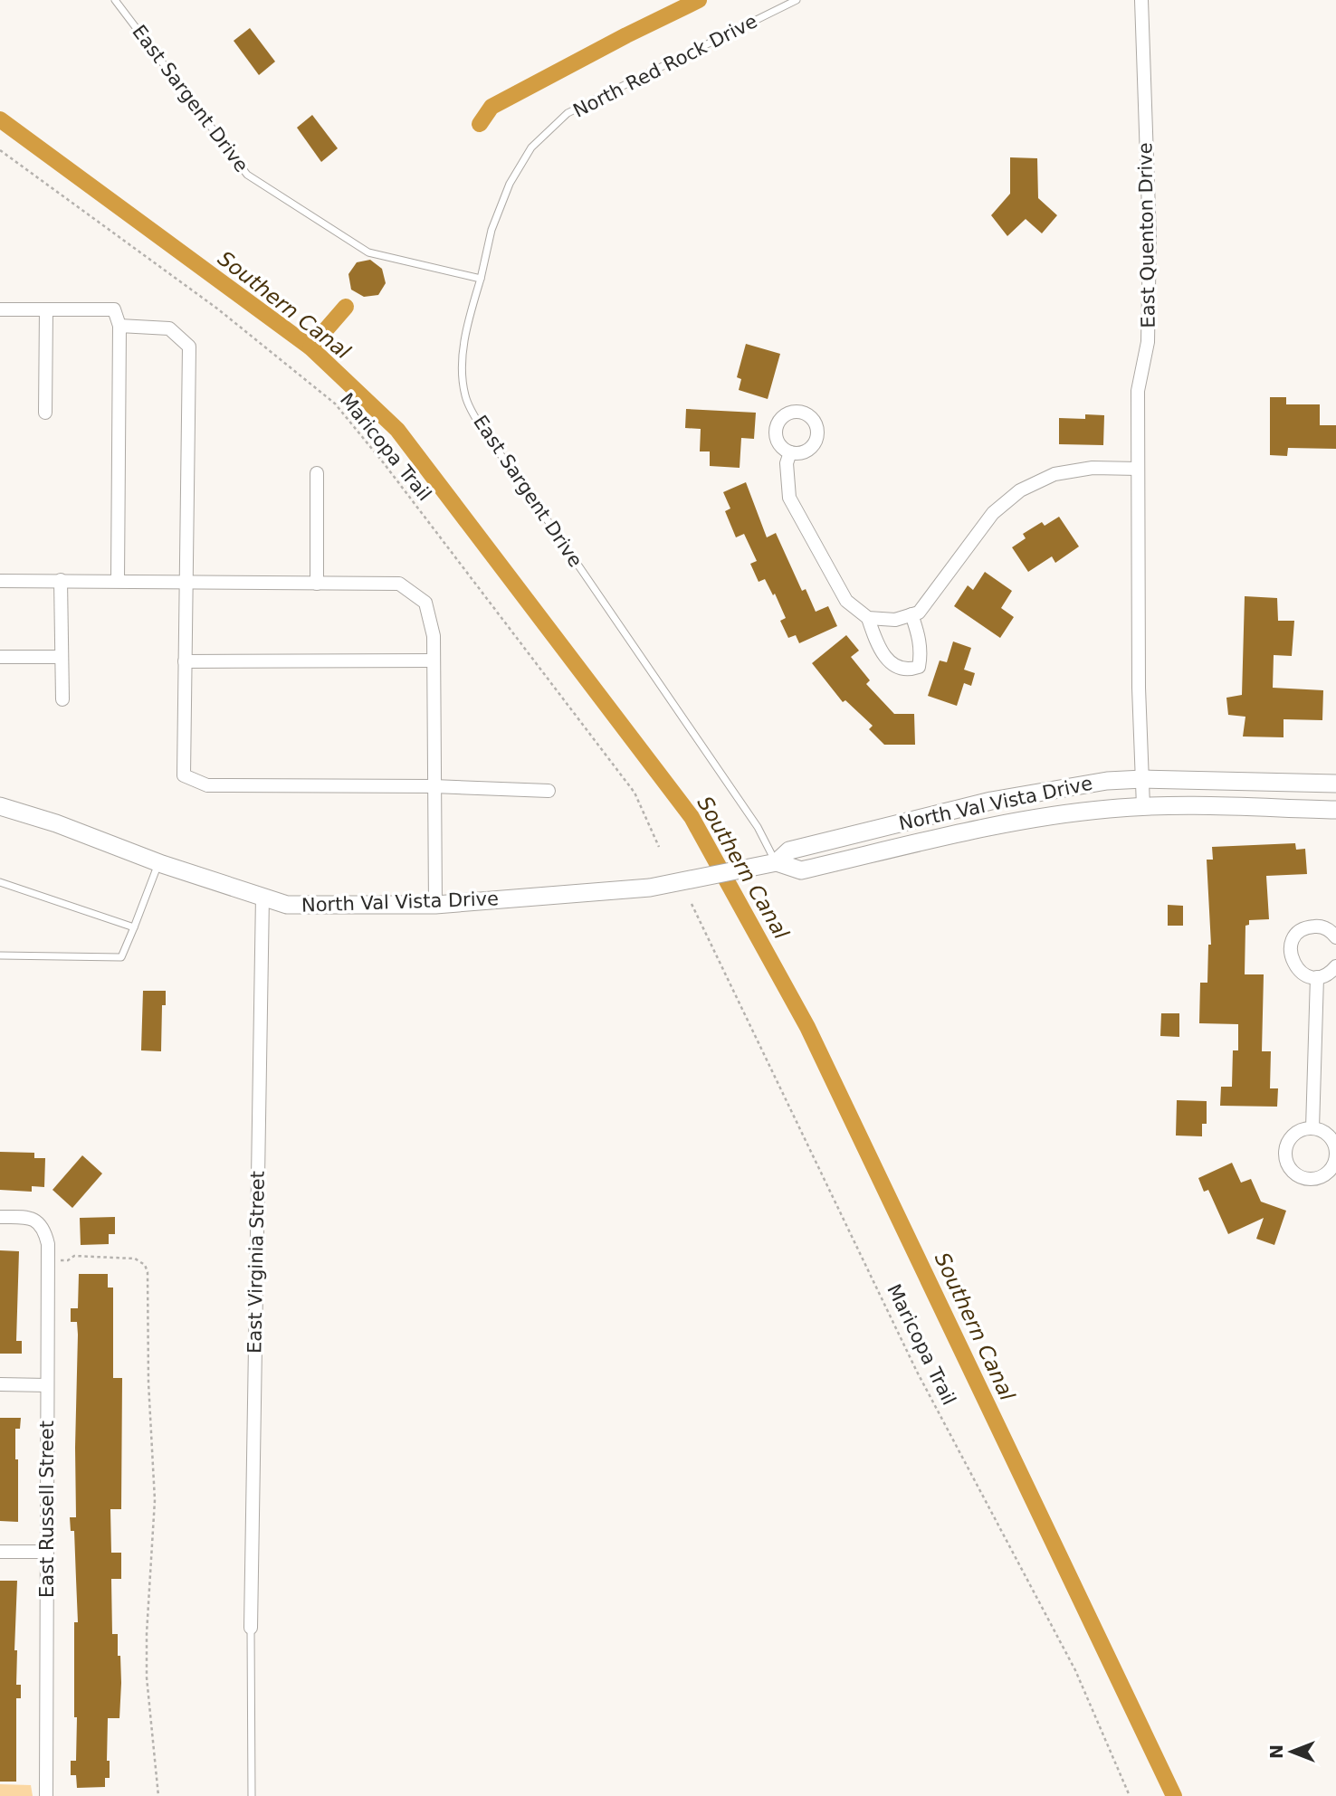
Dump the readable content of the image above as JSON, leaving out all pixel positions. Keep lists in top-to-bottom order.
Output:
{
  "streets": {
    "main road": ["North Val Vista Drive"],
    "street": ["East Quenton Drive", "East Virginia Street", "East Russell Street"],
    "lane": ["North Red Rock Drive", "East Sargent Drive"],
    "path": ["Maricopa Trail"]
  },
  "crossings": [
    ["North Red Rock Drive", "East Sargent Drive"],
    ["East Sargent Drive", "North Val Vista Drive"],
    ["East Quenton Drive", "North Val Vista Drive"],
    ["North Val Vista Drive", "East Virginia Street"]
  ],
  "water": ["Southern Canal"],
  "north": "left"
}
